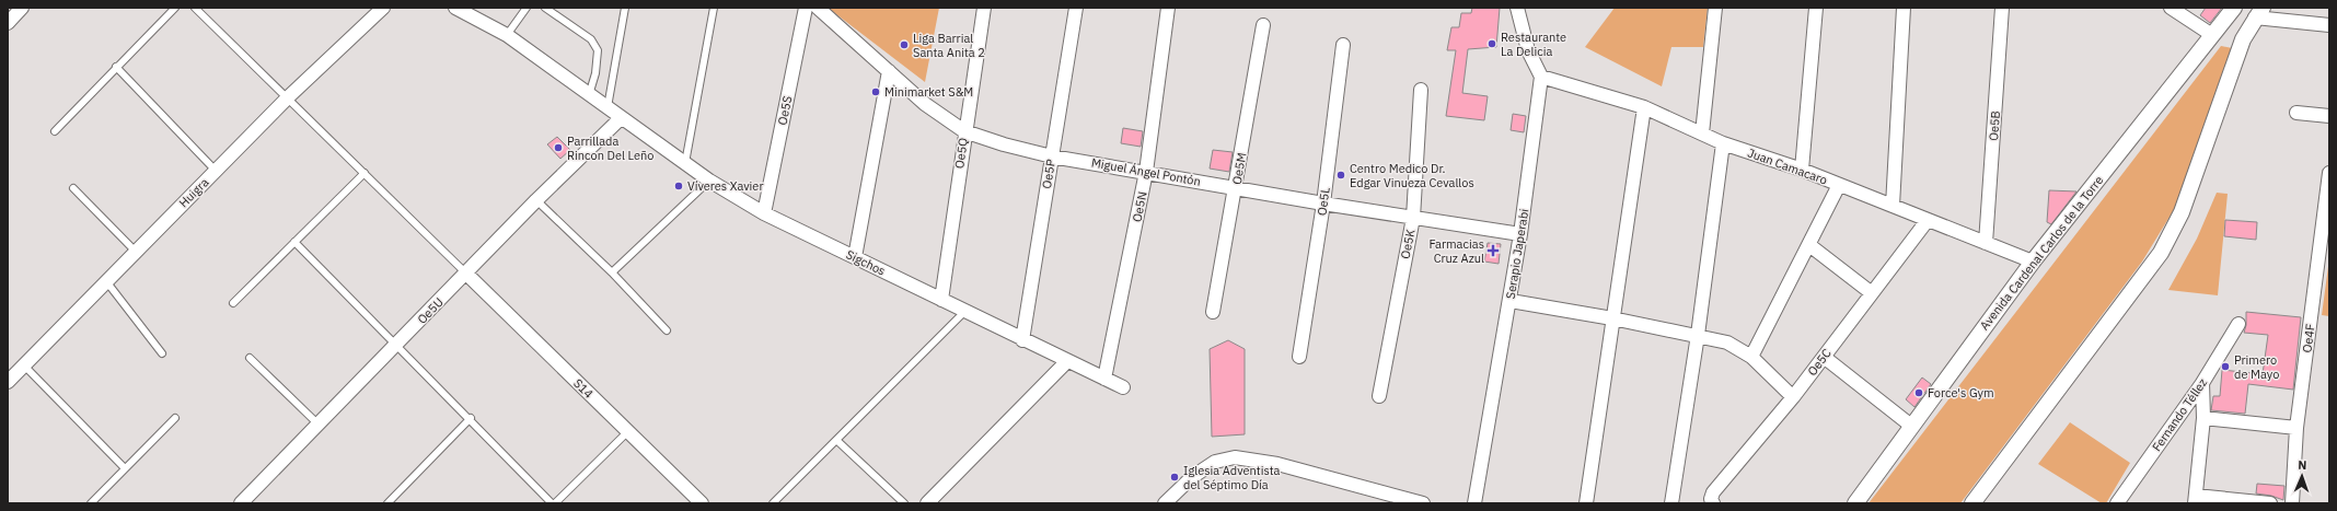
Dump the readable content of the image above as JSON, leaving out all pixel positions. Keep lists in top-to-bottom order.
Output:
{
  "streets": {
    "street": [
      "Oe5S",
      "Oe5B",
      "Oe5Q",
      "Juan Camacaro",
      "Oe5M",
      "Miguel Ángel Pontón",
      "Oe5P",
      "Huigra",
      "Oe5L",
      "Oe5N",
      "Oe5K",
      "Avenida Cardenal Carlos de la Torre",
      "Serapio Japerabi",
      "Sigchos",
      "Oe5U",
      "Oe4F",
      "Oe5C",
      "S14",
      "Fernando Téllez"
    ]
  },
  "crossings": [
    ["Oe5S", "Sigchos"],
    ["Oe5B", "Juan Camacaro"],
    ["Oe5Q", "Miguel Ángel Pontón"],
    ["Oe5Q", "Sigchos"],
    ["Juan Camacaro", "Avenida Cardenal Carlos de la Torre"],
    ["Juan Camacaro", "Serapio Japerabi"],
    ["Juan Camacaro", "Oe5C"],
    ["Oe5M", "Miguel Ángel Pontón"],
    ["Miguel Ángel Pontón", "Oe5P"],
    ["Miguel Ángel Pontón", "Oe5L"],
    ["Miguel Ángel Pontón", "Oe5N"],
    ["Miguel Ángel Pontón", "Oe5K"],
    ["Miguel Ángel Pontón", "Serapio Japerabi"],
    ["Oe5P", "Sigchos"],
    ["Oe5N", "Sigchos"],
    ["Sigchos", "Oe5U"],
    ["Oe5U", "S14"]
  ],
  "places": {
    "other": [
      "Restaurante La Delicia",
      "Liga Barrial Santa Anita 2",
      "Minimarket S&M",
      "Parrillada Rincon Del Leño",
      "Centro Medico Dr. Edgar Vinueza Cevallos",
      "Víveres Xavier",
      "Primero de Mayo",
      "Force's Gym",
      "Iglesia Adventista del Séptimo Día"
    ],
    "health": ["Farmacias Cruz Azul"]
  },
  "north": "top"
}
